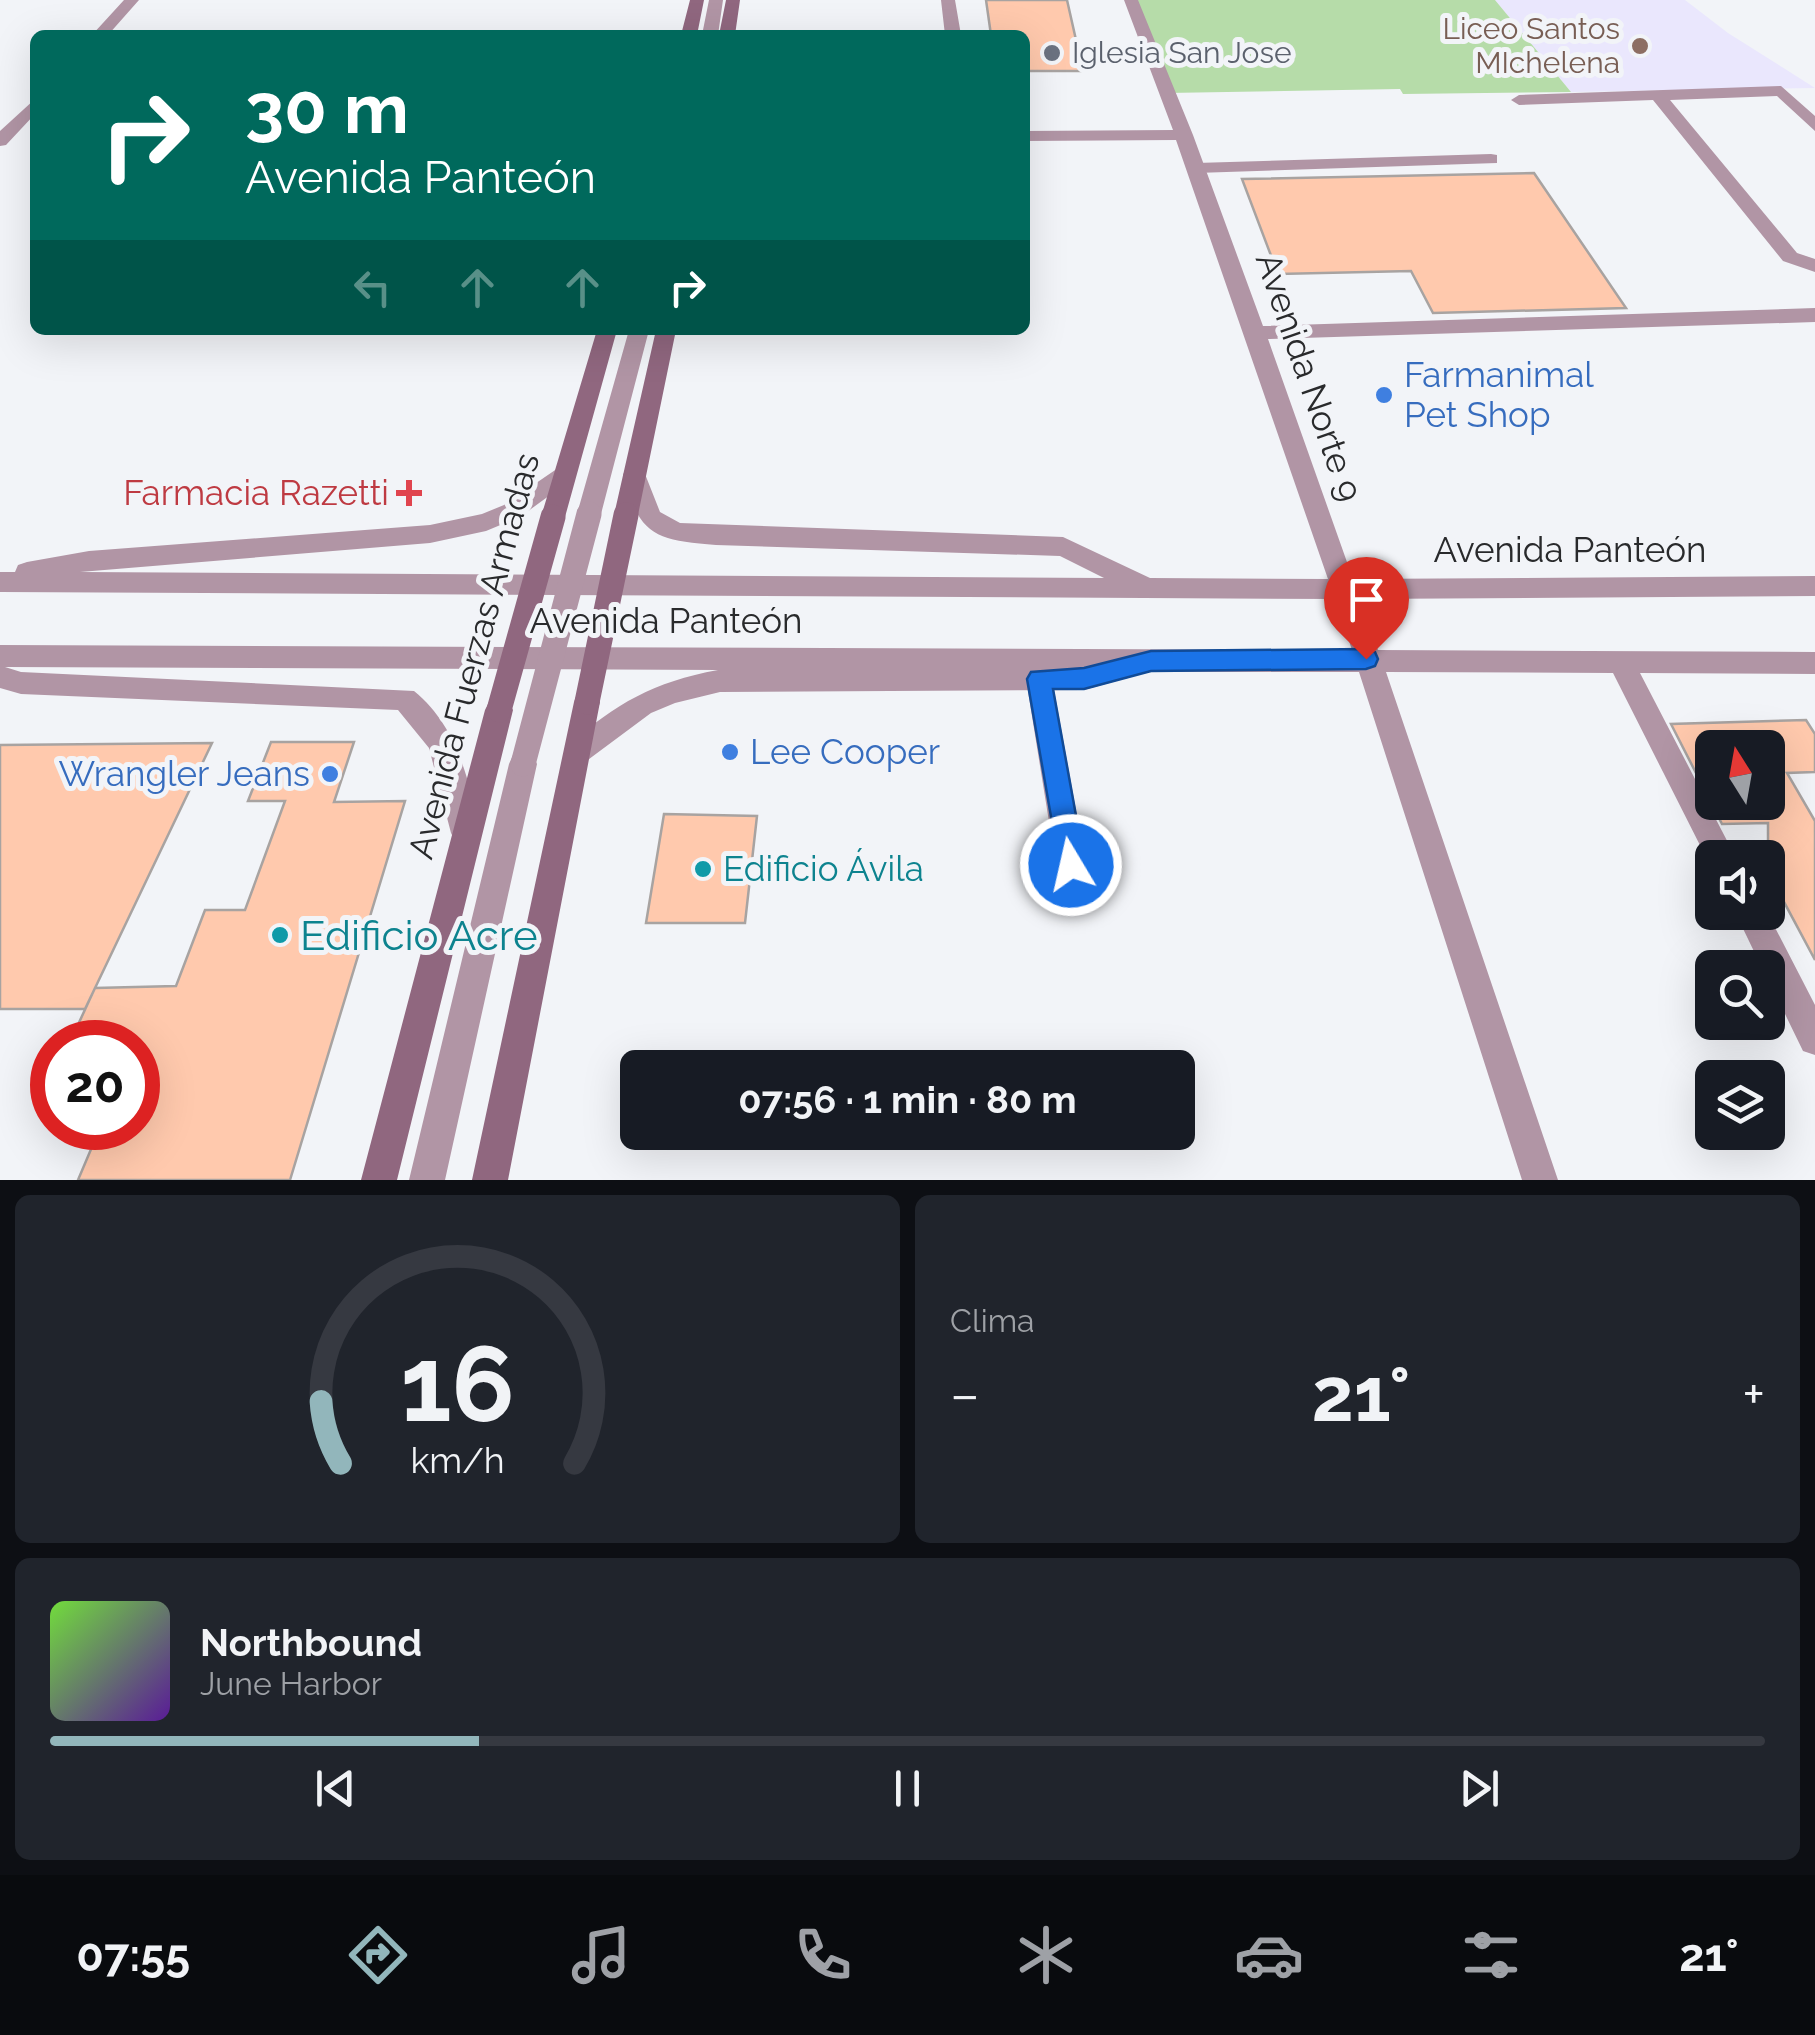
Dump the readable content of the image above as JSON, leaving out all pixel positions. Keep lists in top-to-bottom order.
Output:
{
  "streets": {
    "main road": ["Avenida Fuerzas Armadas"],
    "street": ["Avenida Norte 9", "Avenida Panteón"]
  },
  "crossings": [
    ["Avenida Norte 9", "Avenida Panteón"],
    ["Avenida Panteón", "Avenida Fuerzas Armadas"]
  ],
  "places": {
    "other": [
      "Liceo Santos MIchelena",
      "Iglesia San Jose",
      "Farmanimal Pet Shop",
      "Lee Cooper",
      "Wrangler Jeans",
      "Edificio Ávila",
      "Edificio Acre"
    ],
    "health": ["Farmacia Razetti"]
  },
  "north": "top",
  "page": {
    "turn": ["30 m", "Avenida Panteón"],
    "limit": "20",
    "trip": "07:56 · 1 min · 80 m",
    "tile": "Clima",
    "heat": ["−", "21°", "+"],
    "song": ["Northbound", "June Harbor"],
    "tabs": ["07:55", "21°"],
    "gauge": ["16", "km/h"]
  }
}
